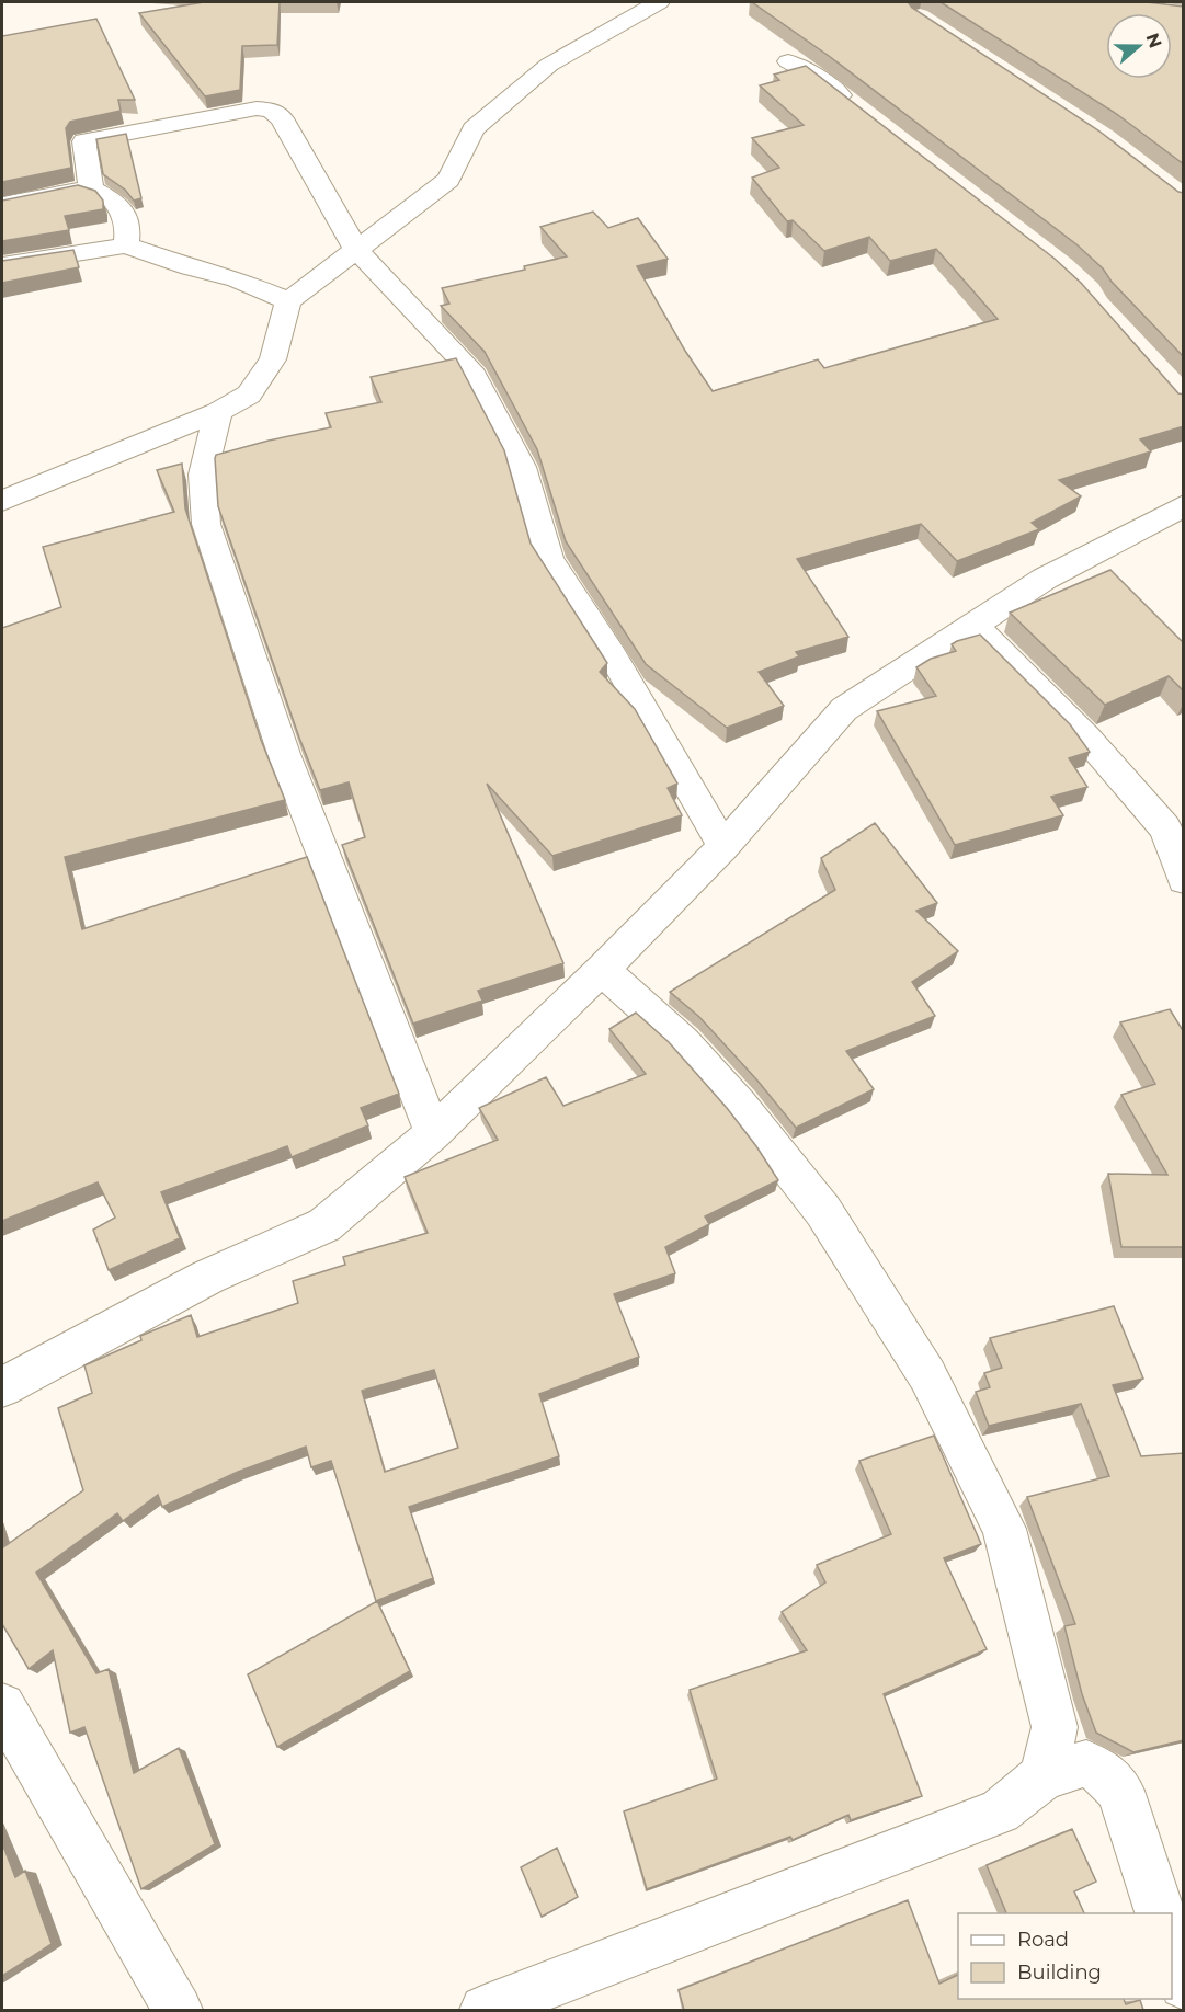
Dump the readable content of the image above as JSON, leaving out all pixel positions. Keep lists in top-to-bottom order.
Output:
{
  "legend": ["Road", "Building"],
  "north": "right"
}
